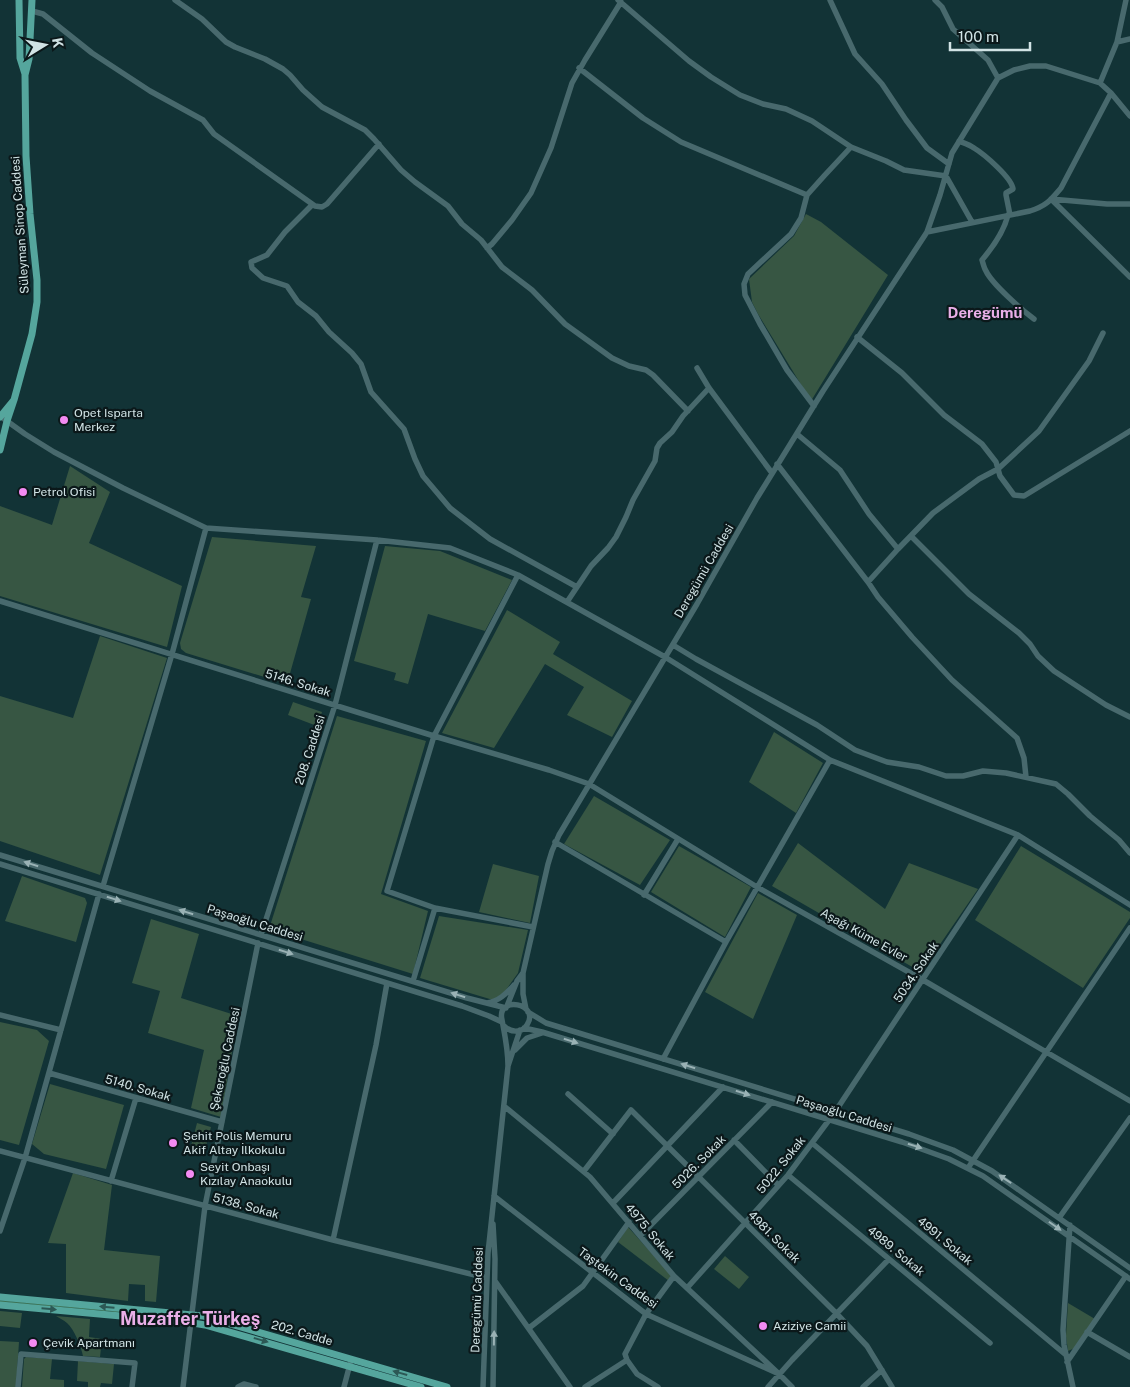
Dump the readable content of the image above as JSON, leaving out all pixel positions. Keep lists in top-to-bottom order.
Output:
{
  "streets": {
    "main road": ["Süleyman Sinop Caddesi", "202. Cadde"],
    "street": [
      "Deregümü Caddesi",
      "5146. Sokak",
      "208. Caddesi",
      "Paşaoğlu Caddesi",
      "Aşağı Küme Evler",
      "5034. Sokak",
      "Şekeroğlu Caddesi",
      "5140. Sokak",
      "5026. Sokak",
      "5022. Sokak",
      "5138. Sokak",
      "4975. Sokak",
      "4981. Sokak",
      "4991. Sokak",
      "4989. Sokak",
      "Taştekin Caddesi"
    ]
  },
  "crossings": [
    ["Deregümü Caddesi", "5146. Sokak"],
    ["Deregümü Caddesi", "Paşaoğlu Caddesi"],
    ["Deregümü Caddesi", "Aşağı Küme Evler"],
    ["Deregümü Caddesi", "5138. Sokak"],
    ["Deregümü Caddesi", "4975. Sokak"],
    ["Deregümü Caddesi", "Taştekin Caddesi"],
    ["5146. Sokak", "208. Caddesi"],
    ["5146. Sokak", "Aşağı Küme Evler"],
    ["208. Caddesi", "Paşaoğlu Caddesi"],
    ["Paşaoğlu Caddesi", "5034. Sokak"],
    ["Paşaoğlu Caddesi", "Şekeroğlu Caddesi"],
    ["Paşaoğlu Caddesi", "5026. Sokak"],
    ["Paşaoğlu Caddesi", "5022. Sokak"],
    ["Aşağı Küme Evler", "5034. Sokak"],
    ["5034. Sokak", "5022. Sokak"],
    ["Şekeroğlu Caddesi", "5140. Sokak"],
    ["Şekeroğlu Caddesi", "5138. Sokak"],
    ["Şekeroğlu Caddesi", "202. Cadde"],
    ["5026. Sokak", "4975. Sokak"],
    ["5026. Sokak", "4981. Sokak"],
    ["5022. Sokak", "4975. Sokak"],
    ["5022. Sokak", "4981. Sokak"],
    ["5022. Sokak", "4991. Sokak"],
    ["5022. Sokak", "4989. Sokak"],
    ["4975. Sokak", "Taştekin Caddesi"]
  ],
  "districts": ["Deregümü", "Muzaffer Türkeş"],
  "places": [
    "Opet Isparta Merkez",
    "Petrol Ofisi",
    "Şehit Polis Memuru Akif Altay İlkokulu",
    "Seyit Onbaşı Kızılay Anaokulu",
    "Aziziye Camii",
    "Çevik Apartmanı"
  ],
  "scale_bar": "100 m",
  "north": "right"
}
